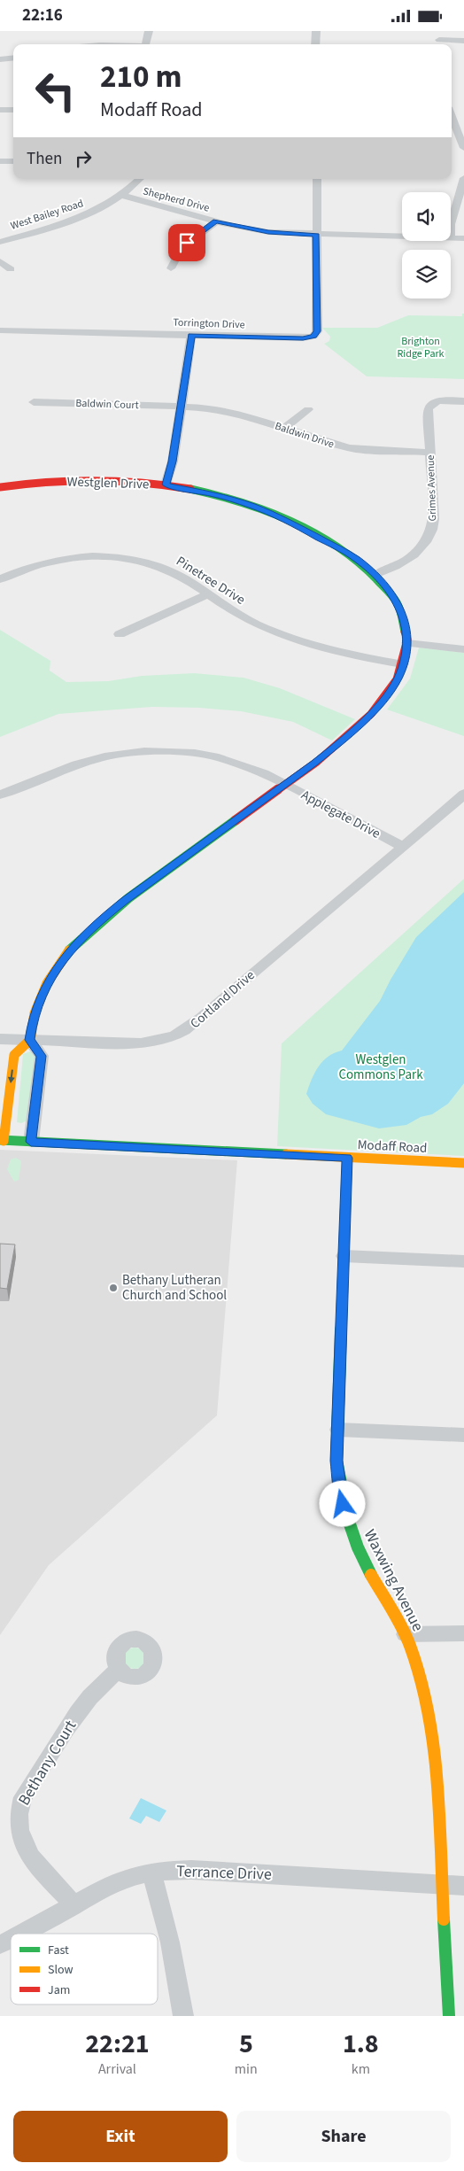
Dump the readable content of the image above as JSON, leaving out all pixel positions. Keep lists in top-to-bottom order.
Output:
{
  "streets": {
    "street": [
      "Shepherd Drive",
      "West Bailey Road",
      "Torrington Drive",
      "Baldwin Court",
      "Baldwin Drive",
      "Westglen Drive",
      "Grimes Avenue",
      "Pinetree Drive",
      "Applegate Drive",
      "Cortland Drive",
      "Modaff Road",
      "Waxwing Avenue",
      "Bethany Court",
      "Terrance Drive"
    ]
  },
  "crossings": [
    ["Shepherd Drive", "West Bailey Road"],
    ["Shepherd Drive", "Torrington Drive"],
    ["Baldwin Court", "Baldwin Drive"],
    ["Baldwin Drive", "Grimes Avenue"],
    ["Westglen Drive", "Grimes Avenue"],
    ["Westglen Drive", "Pinetree Drive"],
    ["Westglen Drive", "Applegate Drive"],
    ["Westglen Drive", "Cortland Drive"],
    ["Applegate Drive", "Cortland Drive"],
    ["Modaff Road", "Waxwing Avenue"],
    ["Waxwing Avenue", "Terrance Drive"],
    ["Bethany Court", "Terrance Drive"]
  ],
  "parks": ["Brighton Ridge Park", "Westglen Commons Park"],
  "places": ["Bethany Lutheran Church and School"],
  "legend": ["Fast", "Slow", "Jam"],
  "page": {
    "status": "22:16",
    "turn": ["210 m", "Modaff Road"],
    "then": "Then",
    "eta": [
      "22:21",
      "Arrival",
      "5",
      "min",
      "1.8",
      "km"
    ],
    "buttons": ["Exit", "Share"]
  }
}
